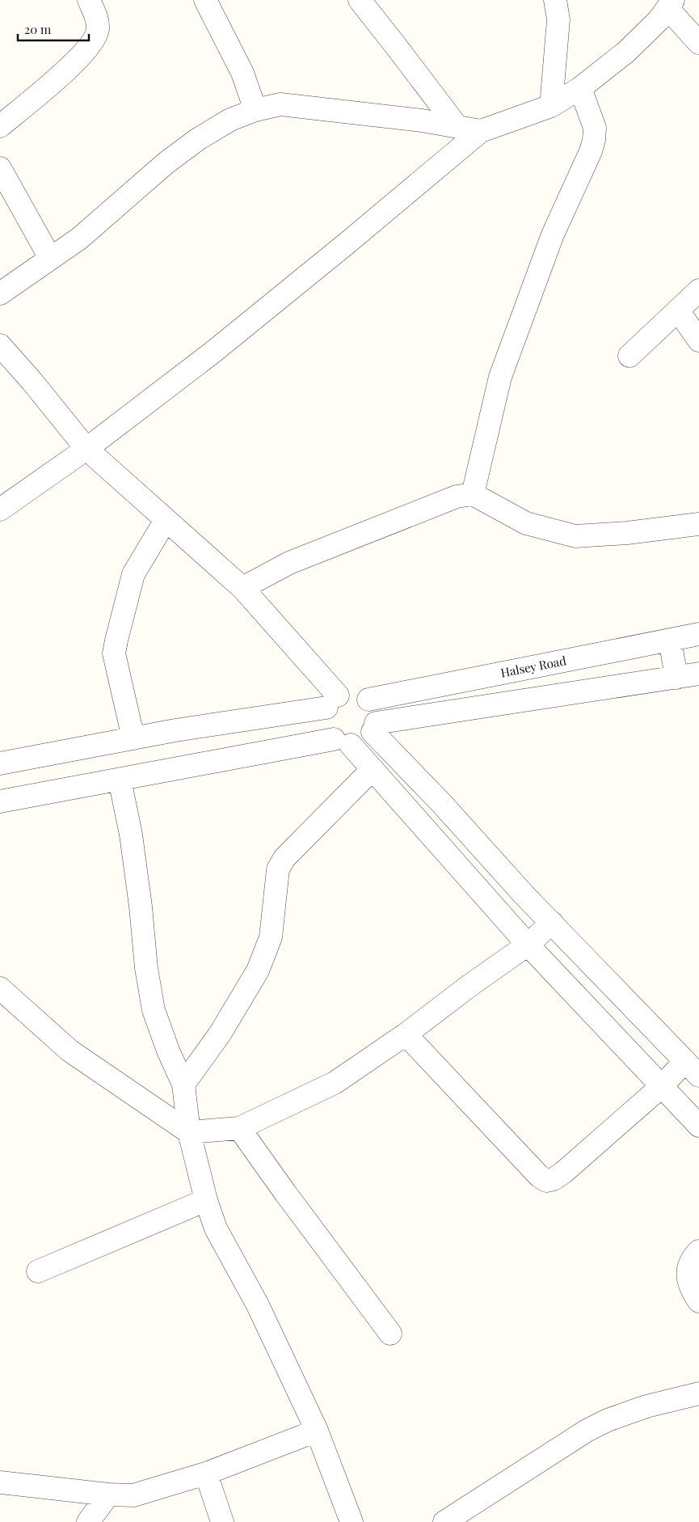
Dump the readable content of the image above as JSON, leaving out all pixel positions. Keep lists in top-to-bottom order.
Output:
{
  "streets": {
    "street": ["Halsey Road"]
  },
  "scale_bar": "20 m"
}
